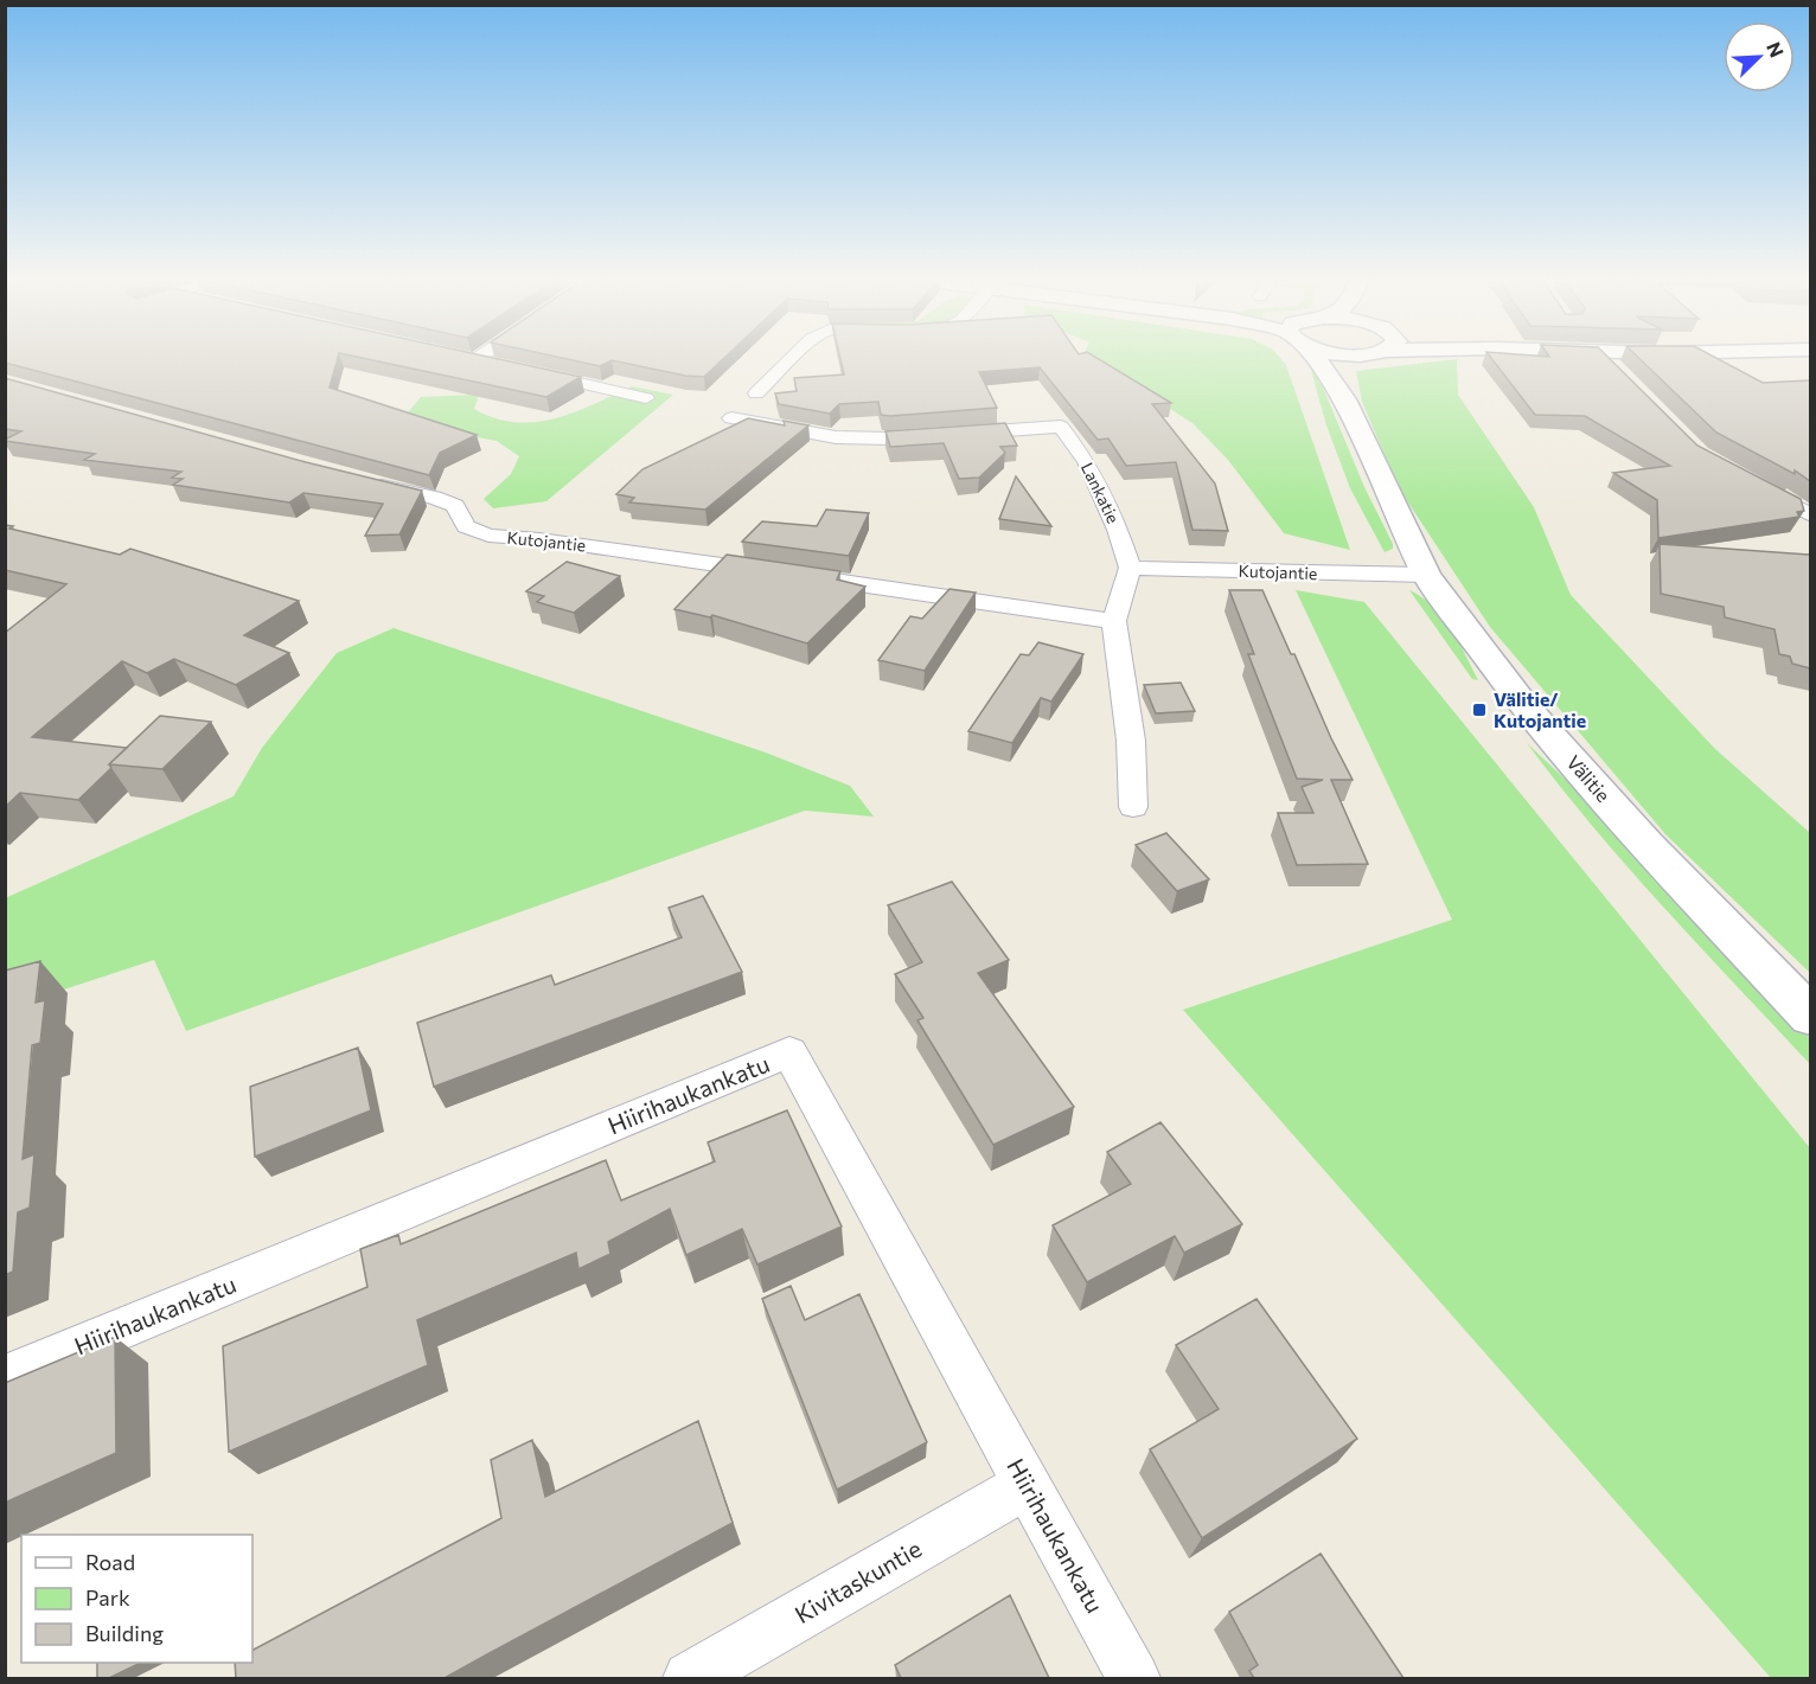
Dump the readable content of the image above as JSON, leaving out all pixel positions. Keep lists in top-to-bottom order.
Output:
{
  "streets": {
    "main road": ["Välitie"],
    "street": [
      "Lankatie",
      "Kutojantie",
      "Hiirihaukankatu",
      "Kivitaskuntie"
    ]
  },
  "crossings": [
    ["Lankatie", "Kutojantie"],
    ["Kutojantie", "Välitie"],
    ["Hiirihaukankatu", "Kivitaskuntie"]
  ],
  "places": {
    "transit": ["Välitie/ Kutojantie"]
  },
  "legend": ["Road", "Park", "Building"],
  "north": "top right"
}
